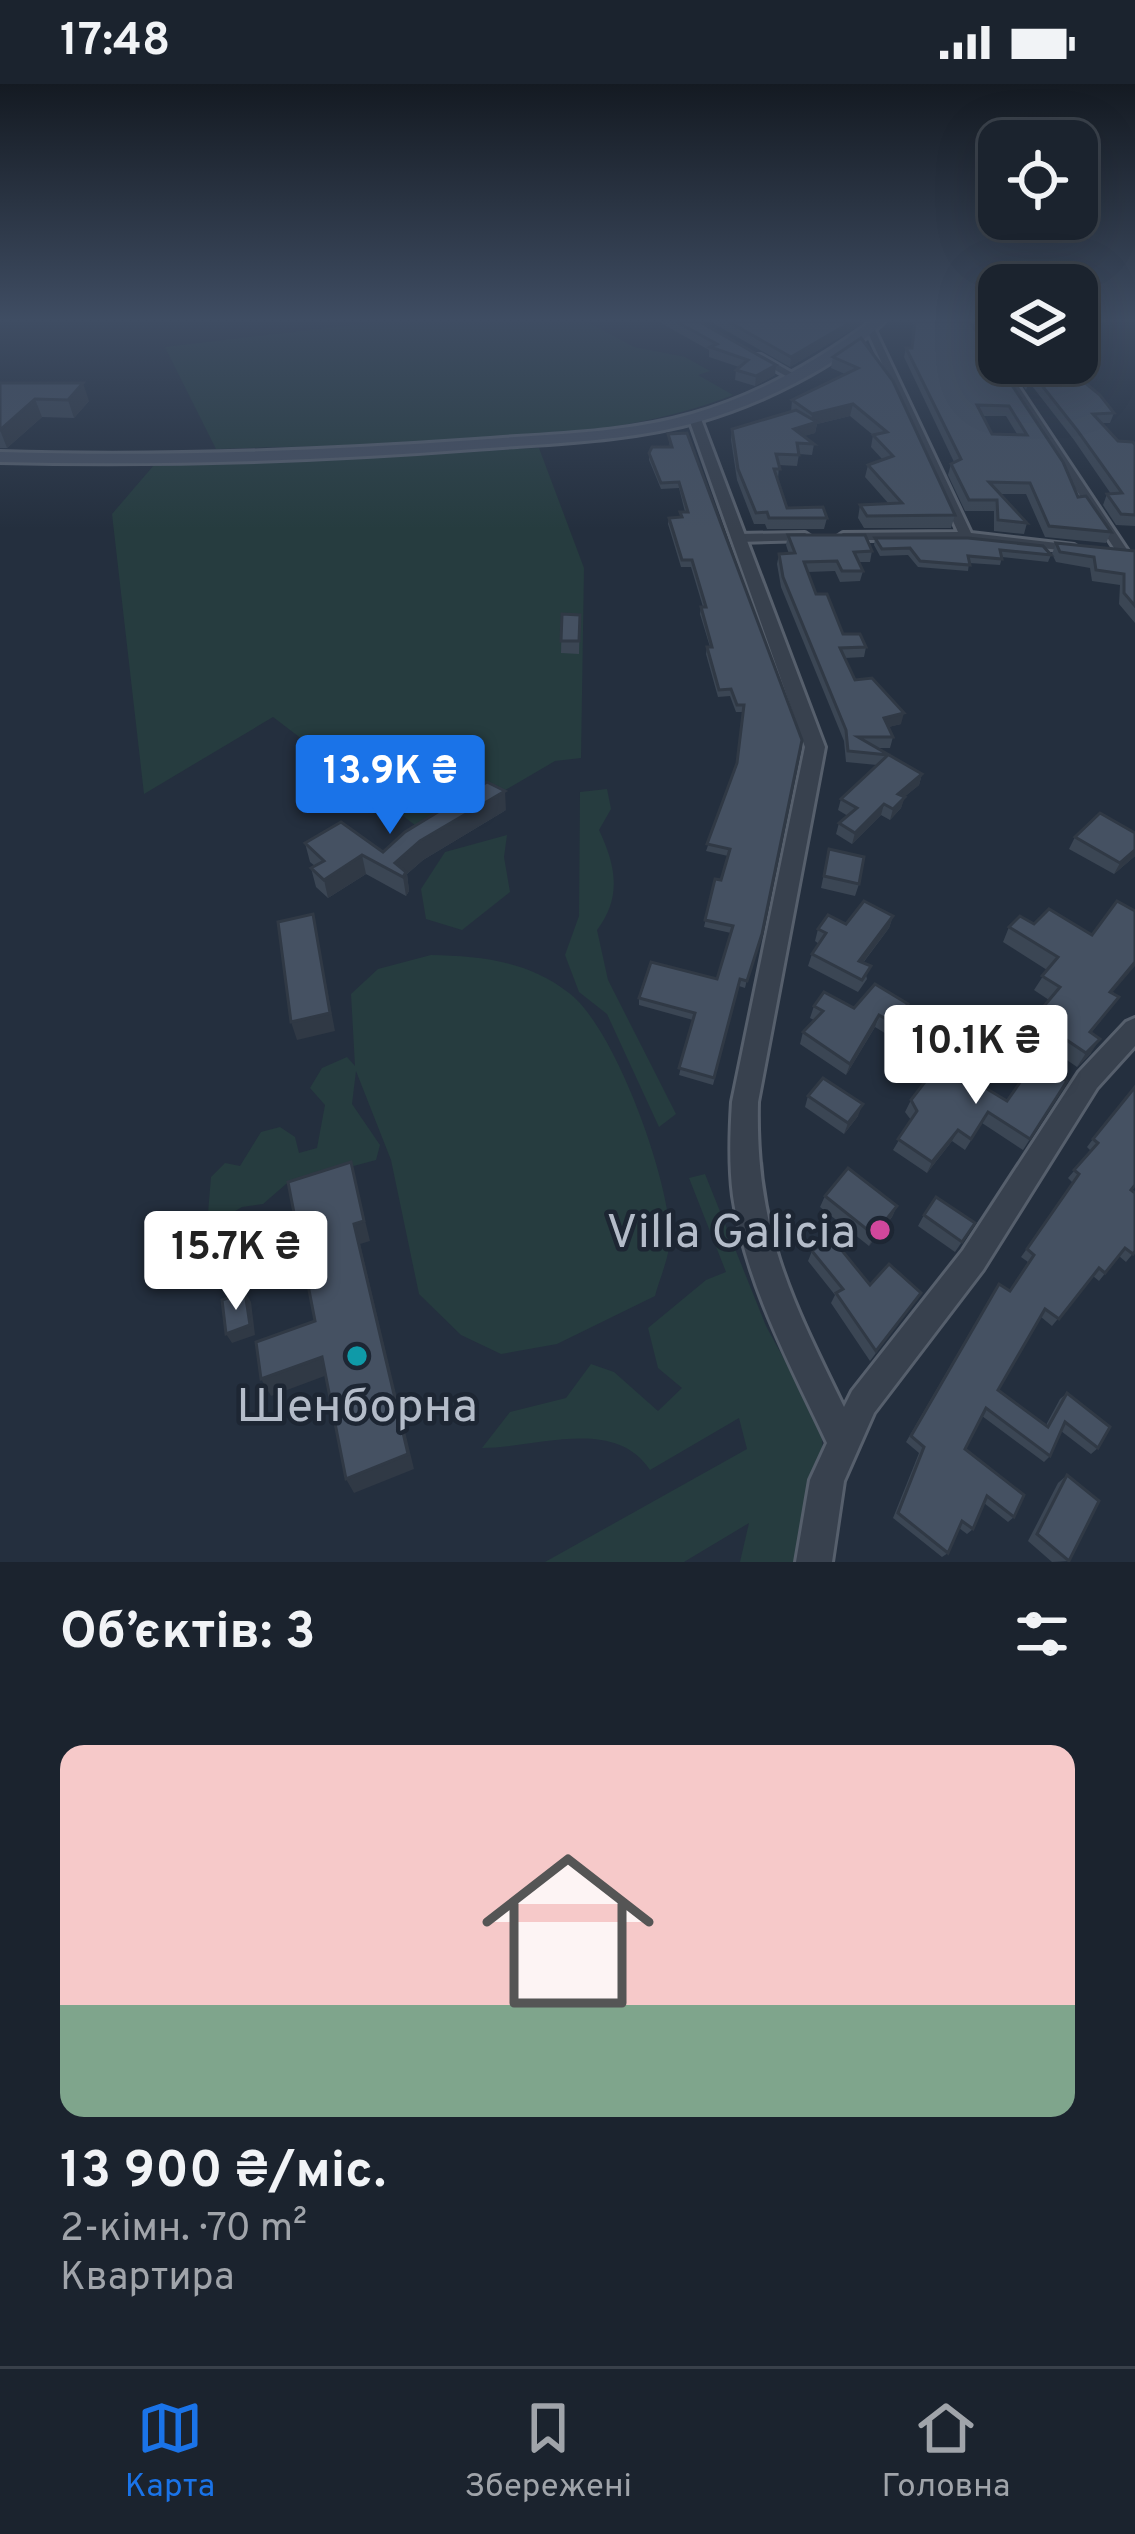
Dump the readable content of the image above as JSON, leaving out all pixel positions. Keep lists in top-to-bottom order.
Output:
{
  "places": ["Villa Galicia", "Шенборна"],
  "page": {
    "status": "17:48",
    "price": ["13.9K ₴", "10.1K ₴", "15.7K ₴"],
    "heading": "Об’єктів: 3",
    "list": [
      {
        "name": "13 900 ₴/міс.",
        "note": "2-кімн. · 70 m² · Квартира"
      }
    ],
    "tabs": ["Карта", "Збережені", "Головна"]
  }
}
